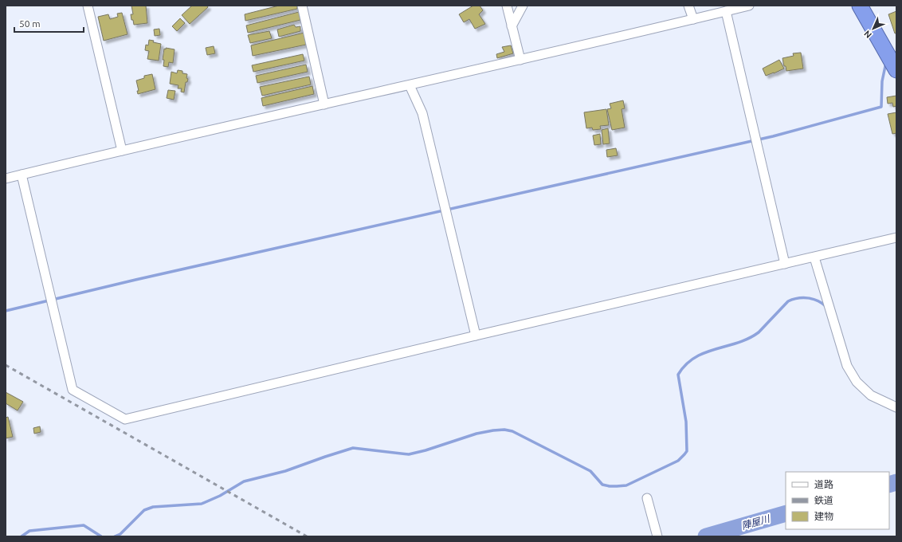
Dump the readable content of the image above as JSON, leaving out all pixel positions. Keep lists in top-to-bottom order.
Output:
{
  "water": ["陣屋川"],
  "legend": ["道路", "鉄道", "建物"],
  "scale_bar": "50 m",
  "north": "bottom left"
}
